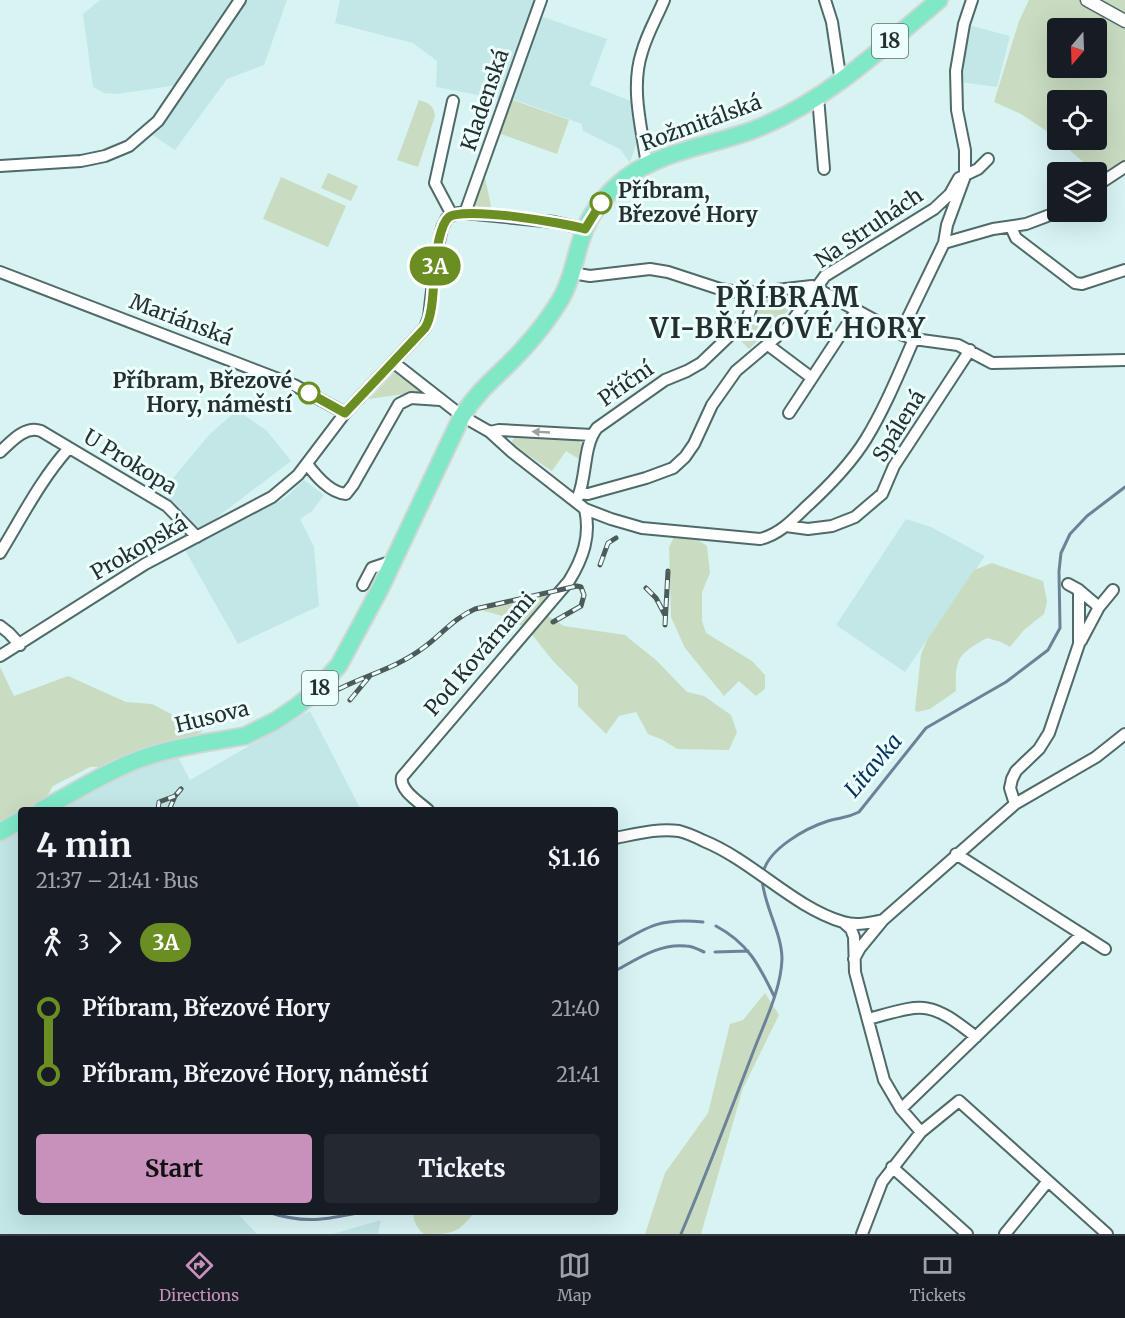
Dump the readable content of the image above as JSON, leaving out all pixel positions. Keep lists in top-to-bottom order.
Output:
{
  "streets": {
    "main road": ["18", "Rožmitálská", "Husova"],
    "street": [
      "Kladenská",
      "Na Struhách",
      "Mariánská",
      "Příční",
      "Spálená",
      "U Prokopa",
      "Prokopská",
      "Pod Kovárnami"
    ]
  },
  "crossings": [
    ["Rožmitálská", "Husova"],
    ["Mariánská", "Prokopská"],
    ["U Prokopa", "Prokopská"]
  ],
  "districts": ["PŘÍBRAM VI-BŘEZOVÉ HORY"],
  "water": ["Litavka"],
  "places": ["Příbram, Březové Hory", "Příbram, Březové Hory, náměstí"],
  "lines": ["bus line 3A"],
  "north": "bottom",
  "page": {
    "on_map": "3A",
    "heading": ["4 min", "21:37 – 21:41 · Bus", "$1.16"],
    "legs": ["3", "3A"],
    "list": [
      {
        "name": "Příbram, Březové Hory",
        "value": "21:40"
      },
      {
        "name": "Příbram, Březové Hory, náměstí",
        "value": "21:41"
      }
    ],
    "buttons": ["Start", "Tickets"],
    "tabs": ["Directions", "Map", "Tickets"]
  }
}
